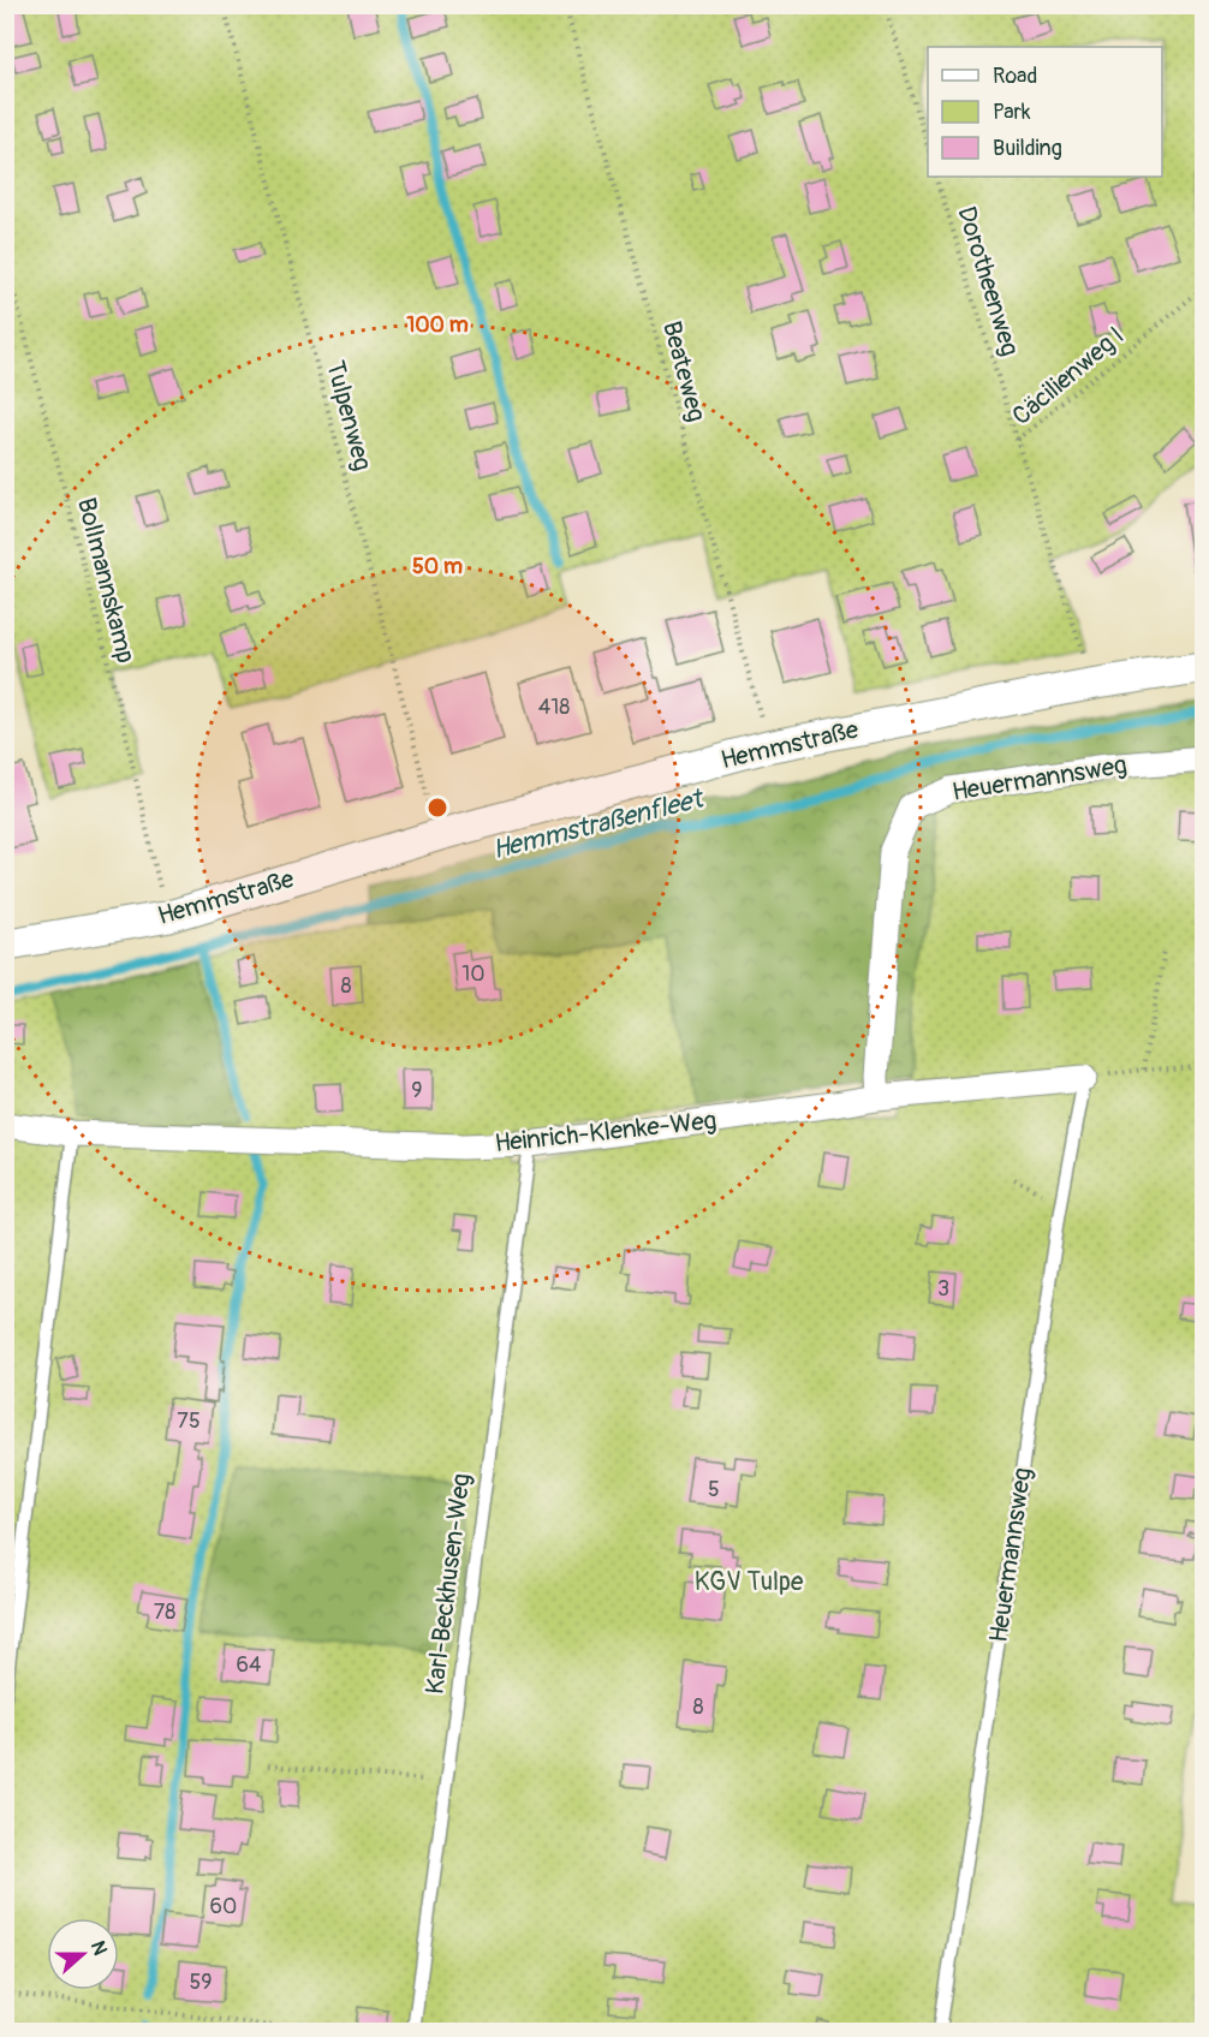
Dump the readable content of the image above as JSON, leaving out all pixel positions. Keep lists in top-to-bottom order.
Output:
{
  "streets": {
    "street": ["Hemmstraße", "Heuermannsweg", "Heinrich-Klenke-Weg"],
    "lane": ["Karl-Beckhusen-Weg"],
    "path": [
      "Dorotheenweg",
      "Beateweg",
      "Cäcilienweg I",
      "Tulpenweg",
      "Bollmannskamp"
    ]
  },
  "crossings": [
    ["Dorotheenweg", "Cäcilienweg I"],
    ["Beateweg", "Hemmstraße"],
    ["Cäcilienweg I", "Hemmstraße"],
    ["Tulpenweg", "Hemmstraße"],
    ["Bollmannskamp", "Hemmstraße"],
    ["Heuermannsweg", "Heinrich-Klenke-Weg"],
    ["Heinrich-Klenke-Weg", "Karl-Beckhusen-Weg"]
  ],
  "water": ["Hemmstraßenfleet"],
  "parks": ["KGV Tulpe"],
  "house_numbers": [
    "418",
    "10",
    "8",
    "9",
    "3",
    "75",
    "5",
    "78",
    "64",
    "8",
    "60",
    "59"
  ],
  "legend": ["Road", "Park", "Building"],
  "north": "right",
  "rings": ["100 m", "50 m"]
}
